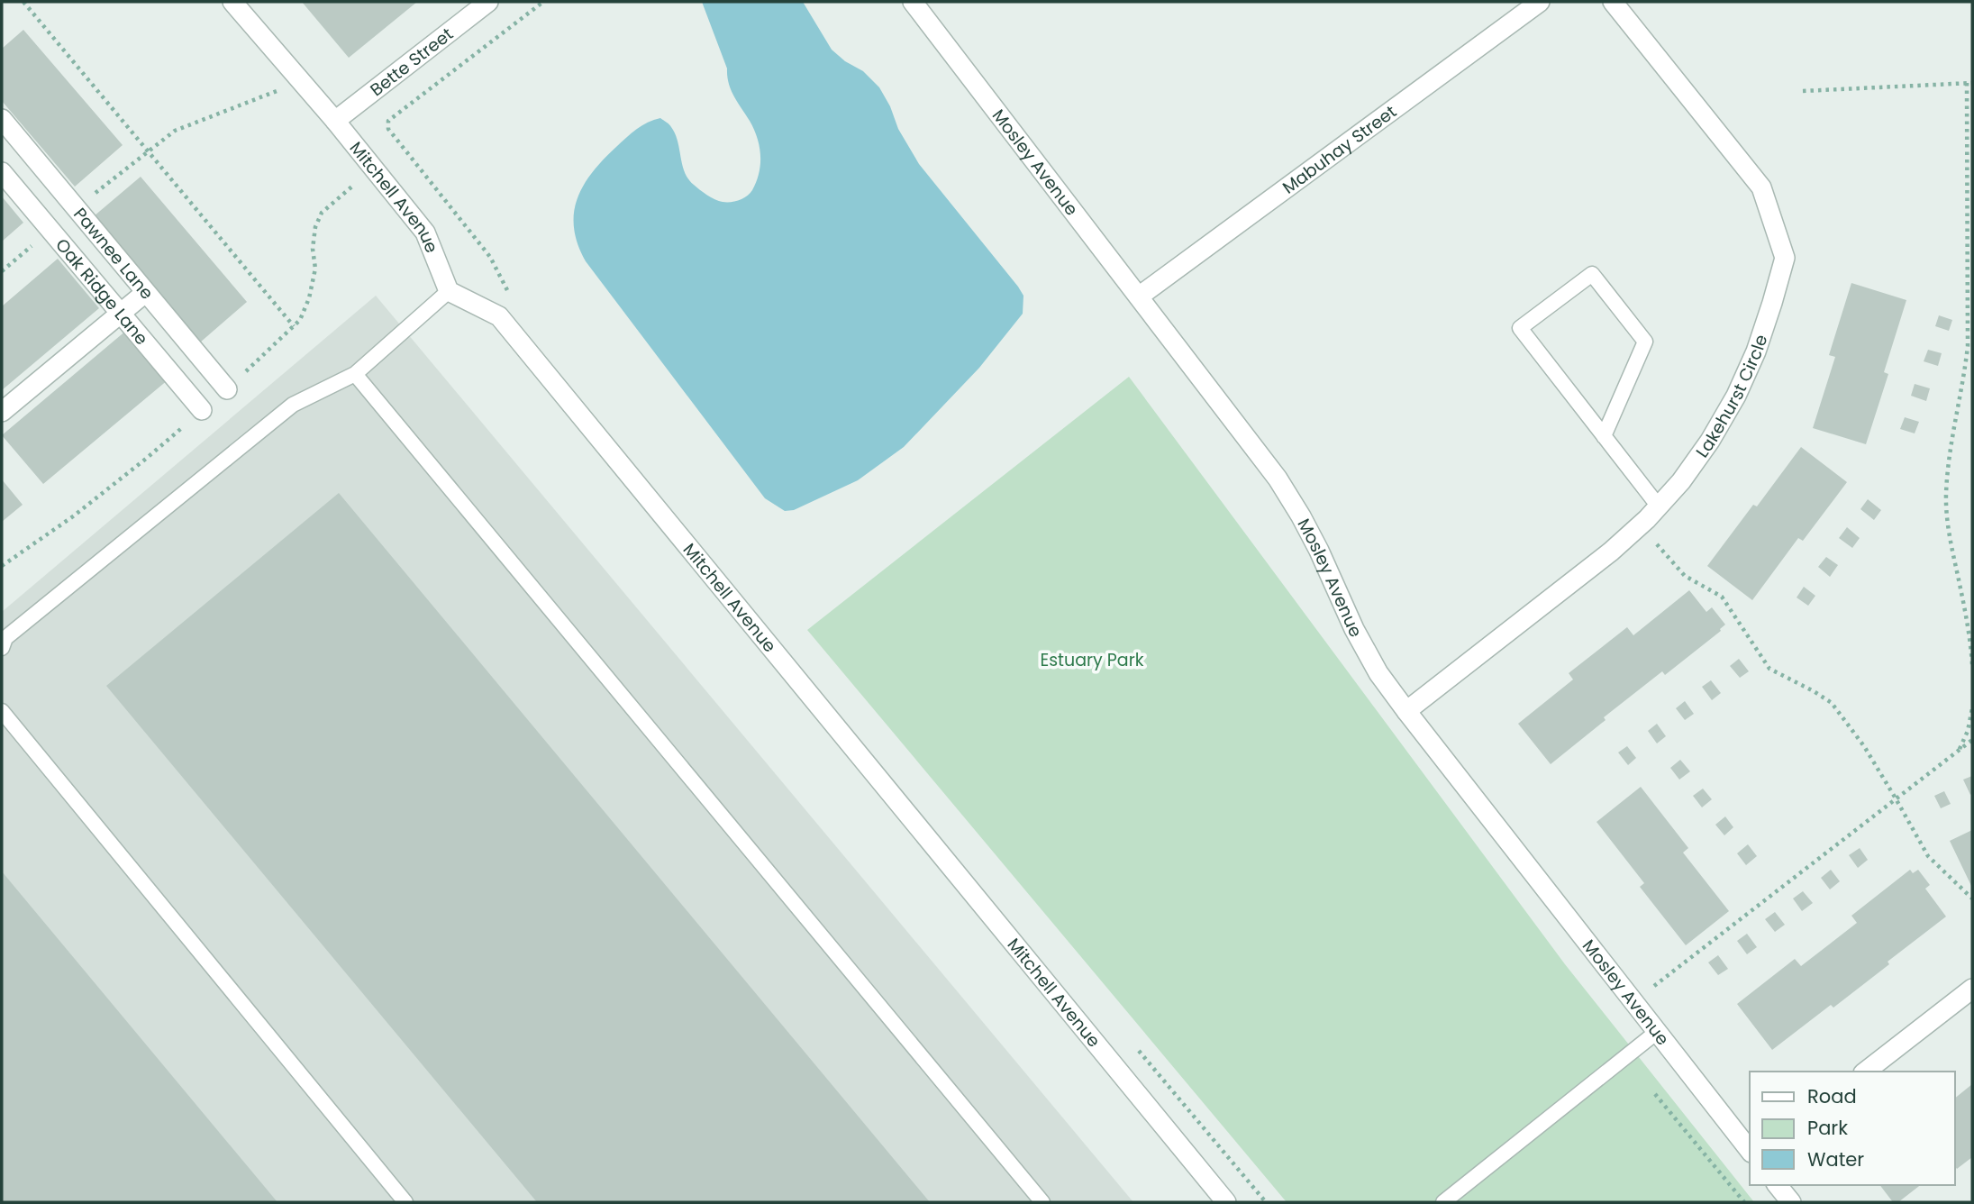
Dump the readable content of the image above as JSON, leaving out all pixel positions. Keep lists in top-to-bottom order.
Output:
{
  "streets": {
    "street": [
      "Bette Street",
      "Mabuhay Street",
      "Mosley Avenue",
      "Mitchell Avenue",
      "Pawnee Lane",
      "Oak Ridge Lane",
      "Lakehurst Circle"
    ]
  },
  "crossings": [
    ["Bette Street", "Mitchell Avenue"],
    ["Mabuhay Street", "Mosley Avenue"],
    ["Mosley Avenue", "Lakehurst Circle"]
  ],
  "parks": ["Estuary Park"],
  "legend": ["Road", "Park", "Water"]
}
